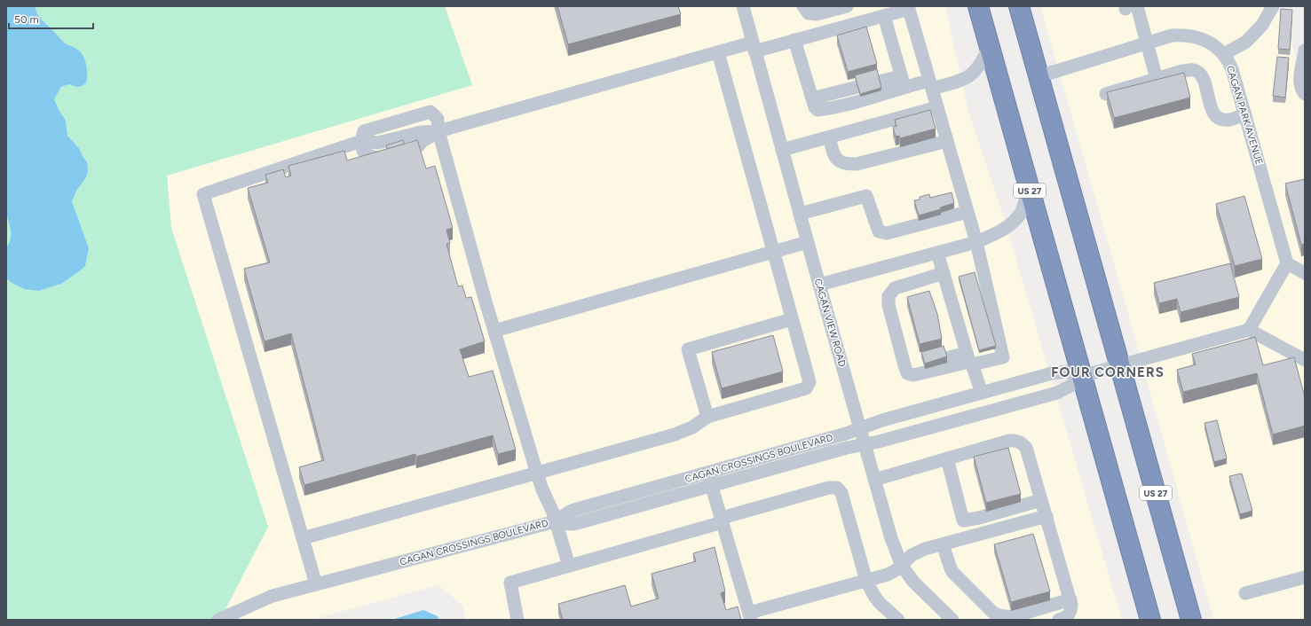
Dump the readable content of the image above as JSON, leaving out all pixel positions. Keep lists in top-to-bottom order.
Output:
{
  "streets": {
    "highway": ["US 27"],
    "street": ["CAGAN PARK AVENUE", "CAGAN VIEW ROAD", "CAGAN CROSSINGS BOULEVARD"]
  },
  "crossings": [
    ["CAGAN PARK AVENUE", "US 27"],
    ["US 27", "CAGAN CROSSINGS BOULEVARD"],
    ["CAGAN VIEW ROAD", "CAGAN CROSSINGS BOULEVARD"]
  ],
  "districts": ["FOUR CORNERS"],
  "scale_bar": "50 m"
}
